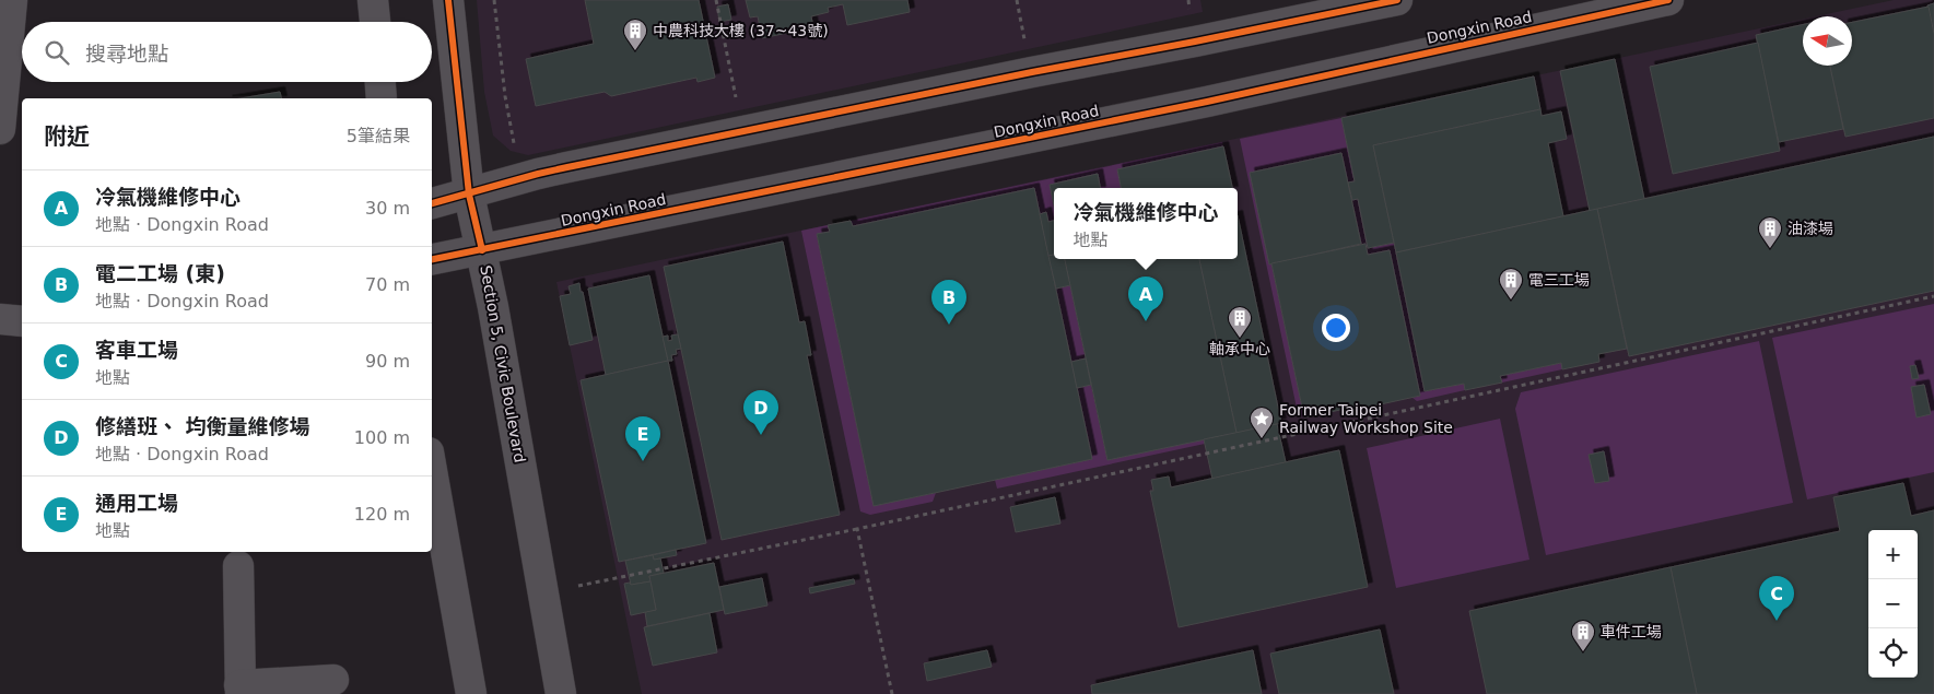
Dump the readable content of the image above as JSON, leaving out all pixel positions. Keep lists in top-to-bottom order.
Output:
{
  "streets": {
    "street": ["Dongxin Road", "Section 5, Civic Boulevard"]
  },
  "crossings": [
    ["Dongxin Road", "Section 5, Civic Boulevard"]
  ],
  "places": {
    "building": [
      "中農科技大樓 (37~43號)",
      "油漆場",
      "電三工場",
      "軸承中心",
      "車件工場"
    ],
    "place": ["Former Taipei Railway Workshop Site"]
  },
  "north": "left",
  "page": {
    "search": "搜尋地點",
    "heading": ["附近", "5筆結果"],
    "list": [
      {
        "mark": "A",
        "name": "冷氣機維修中心",
        "note": "地點 · Dongxin Road",
        "value": "30 m"
      },
      {
        "mark": "B",
        "name": "電二工場 (東)",
        "note": "地點 · Dongxin Road",
        "value": "70 m"
      },
      {
        "mark": "C",
        "name": "客車工場",
        "note": "地點",
        "value": "90 m"
      },
      {
        "mark": "D",
        "name": "修繕班、 均衡量維修場",
        "note": "地點 · Dongxin Road",
        "value": "100 m"
      },
      {
        "mark": "E",
        "name": "通用工場",
        "note": "地點",
        "value": "120 m"
      }
    ],
    "popup": ["冷氣機維修中心", "地點"],
    "pins": [
      "A",
      "B",
      "D",
      "E",
      "C"
    ],
    "map_buttons": ["+", "−"]
  }
}
